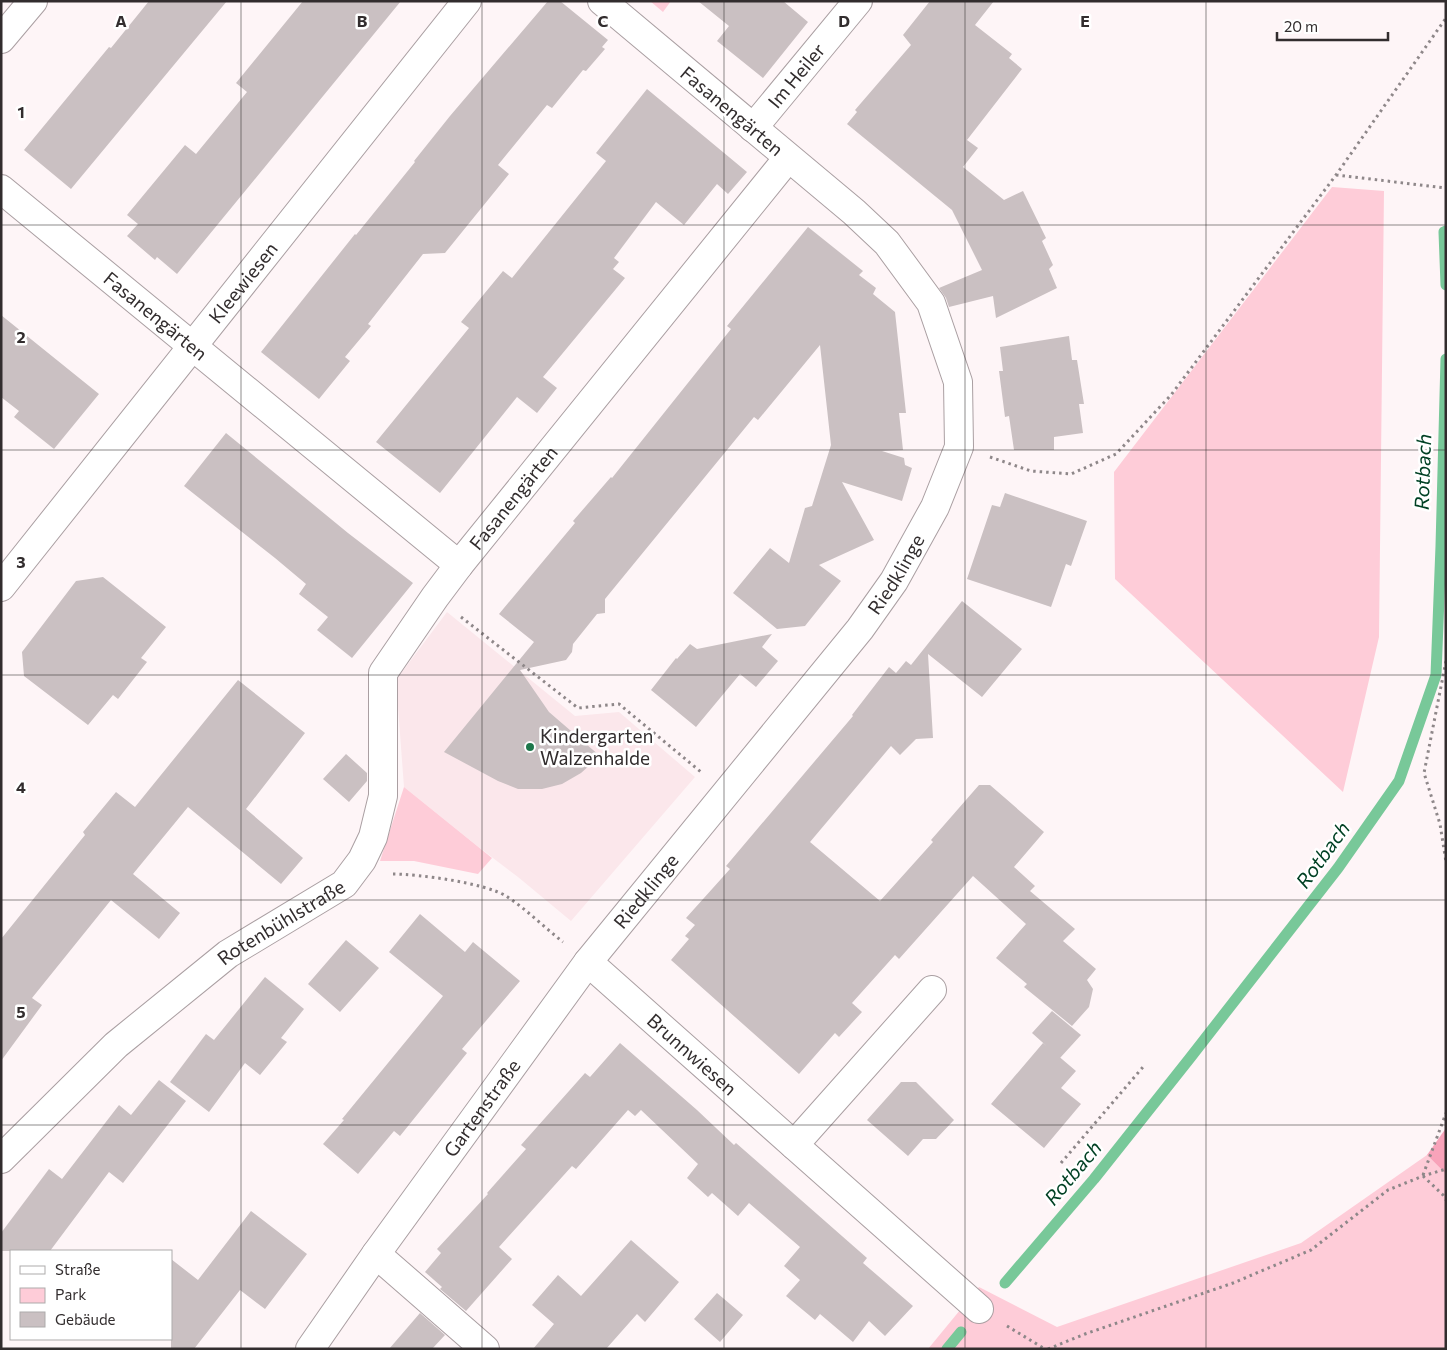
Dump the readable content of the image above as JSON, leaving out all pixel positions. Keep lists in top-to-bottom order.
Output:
{
  "streets": {
    "street": [
      "Im Heiler",
      "Fasanengärten",
      "Kleewiesen",
      "Riedklinge",
      "Rotenbühlstraße",
      "Brunnwiesen",
      "Gartenstraße"
    ]
  },
  "crossings": [
    ["Im Heiler", "Fasanengärten"],
    ["Fasanengärten", "Kleewiesen"],
    ["Fasanengärten", "Riedklinge"],
    ["Fasanengärten", "Rotenbühlstraße"],
    ["Riedklinge", "Brunnwiesen"],
    ["Riedklinge", "Gartenstraße"],
    ["Brunnwiesen", "Gartenstraße"]
  ],
  "water": ["Rotbach"],
  "places": ["Kindergarten Walzenhalde"],
  "legend": ["Straße", "Park", "Gebäude"],
  "scale_bar": "20 m",
  "grid": {
    "columns": [
      "A",
      "B",
      "C",
      "D",
      "E"
    ],
    "rows": [
      "1",
      "2",
      "3",
      "4",
      "5"
    ]
  }
}
